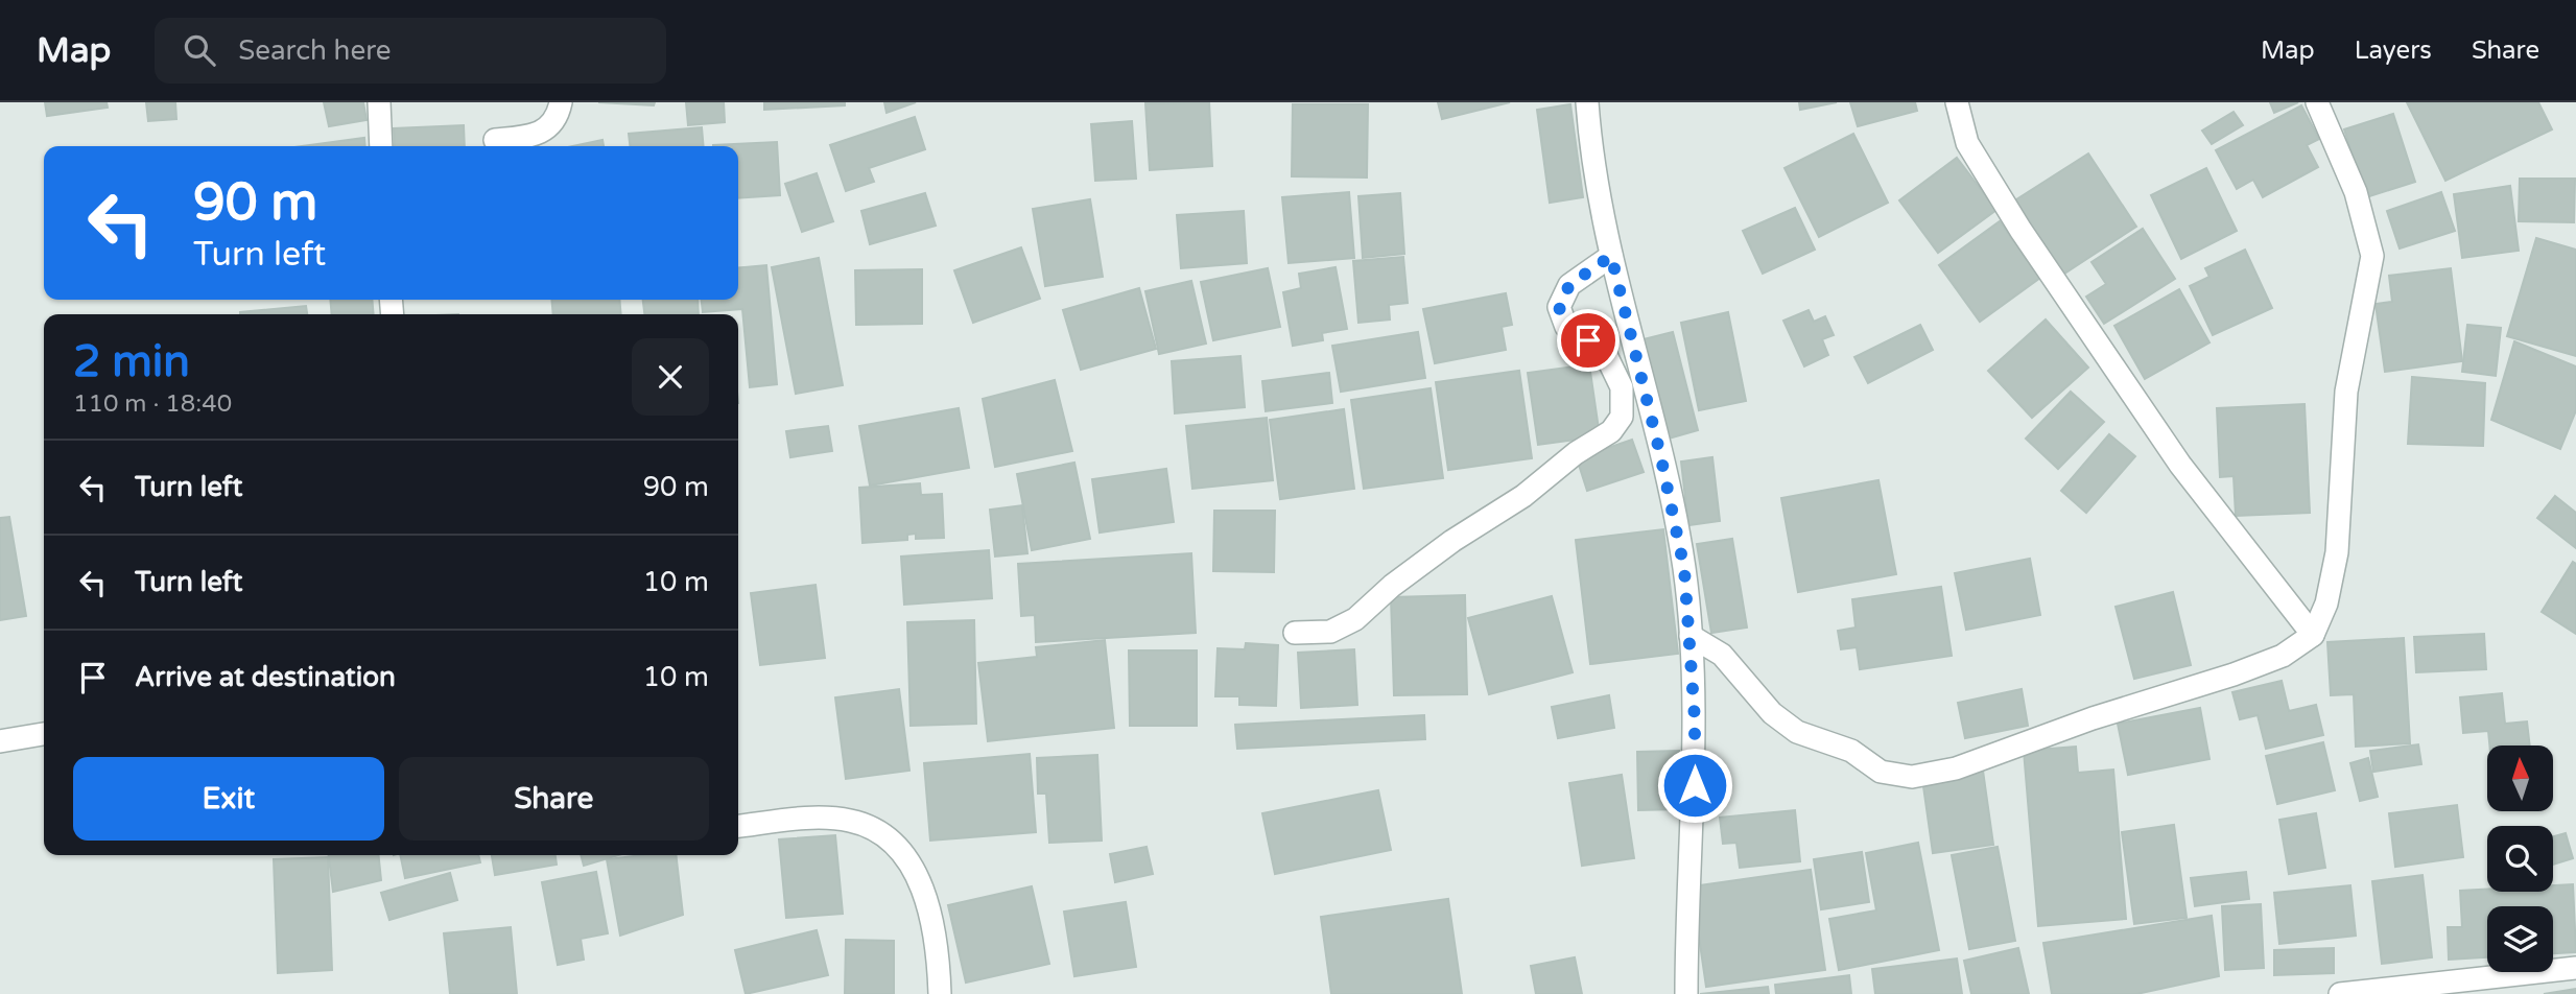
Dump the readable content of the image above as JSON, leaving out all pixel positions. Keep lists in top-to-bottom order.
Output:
{
  "north": "top",
  "page": {
    "header": "Map",
    "search": "Search here",
    "nav": ["Map", "Layers", "Share"],
    "turn": ["90 m", "Turn left"],
    "heading": ["2 min", "110 m · 18:40"],
    "list": [
      {
        "name": "Turn left",
        "value": "90 m"
      },
      {
        "name": "Turn left",
        "value": "10 m"
      },
      {
        "name": "Arrive at destination",
        "value": "10 m"
      }
    ],
    "buttons": ["Exit", "Share"]
  }
}
